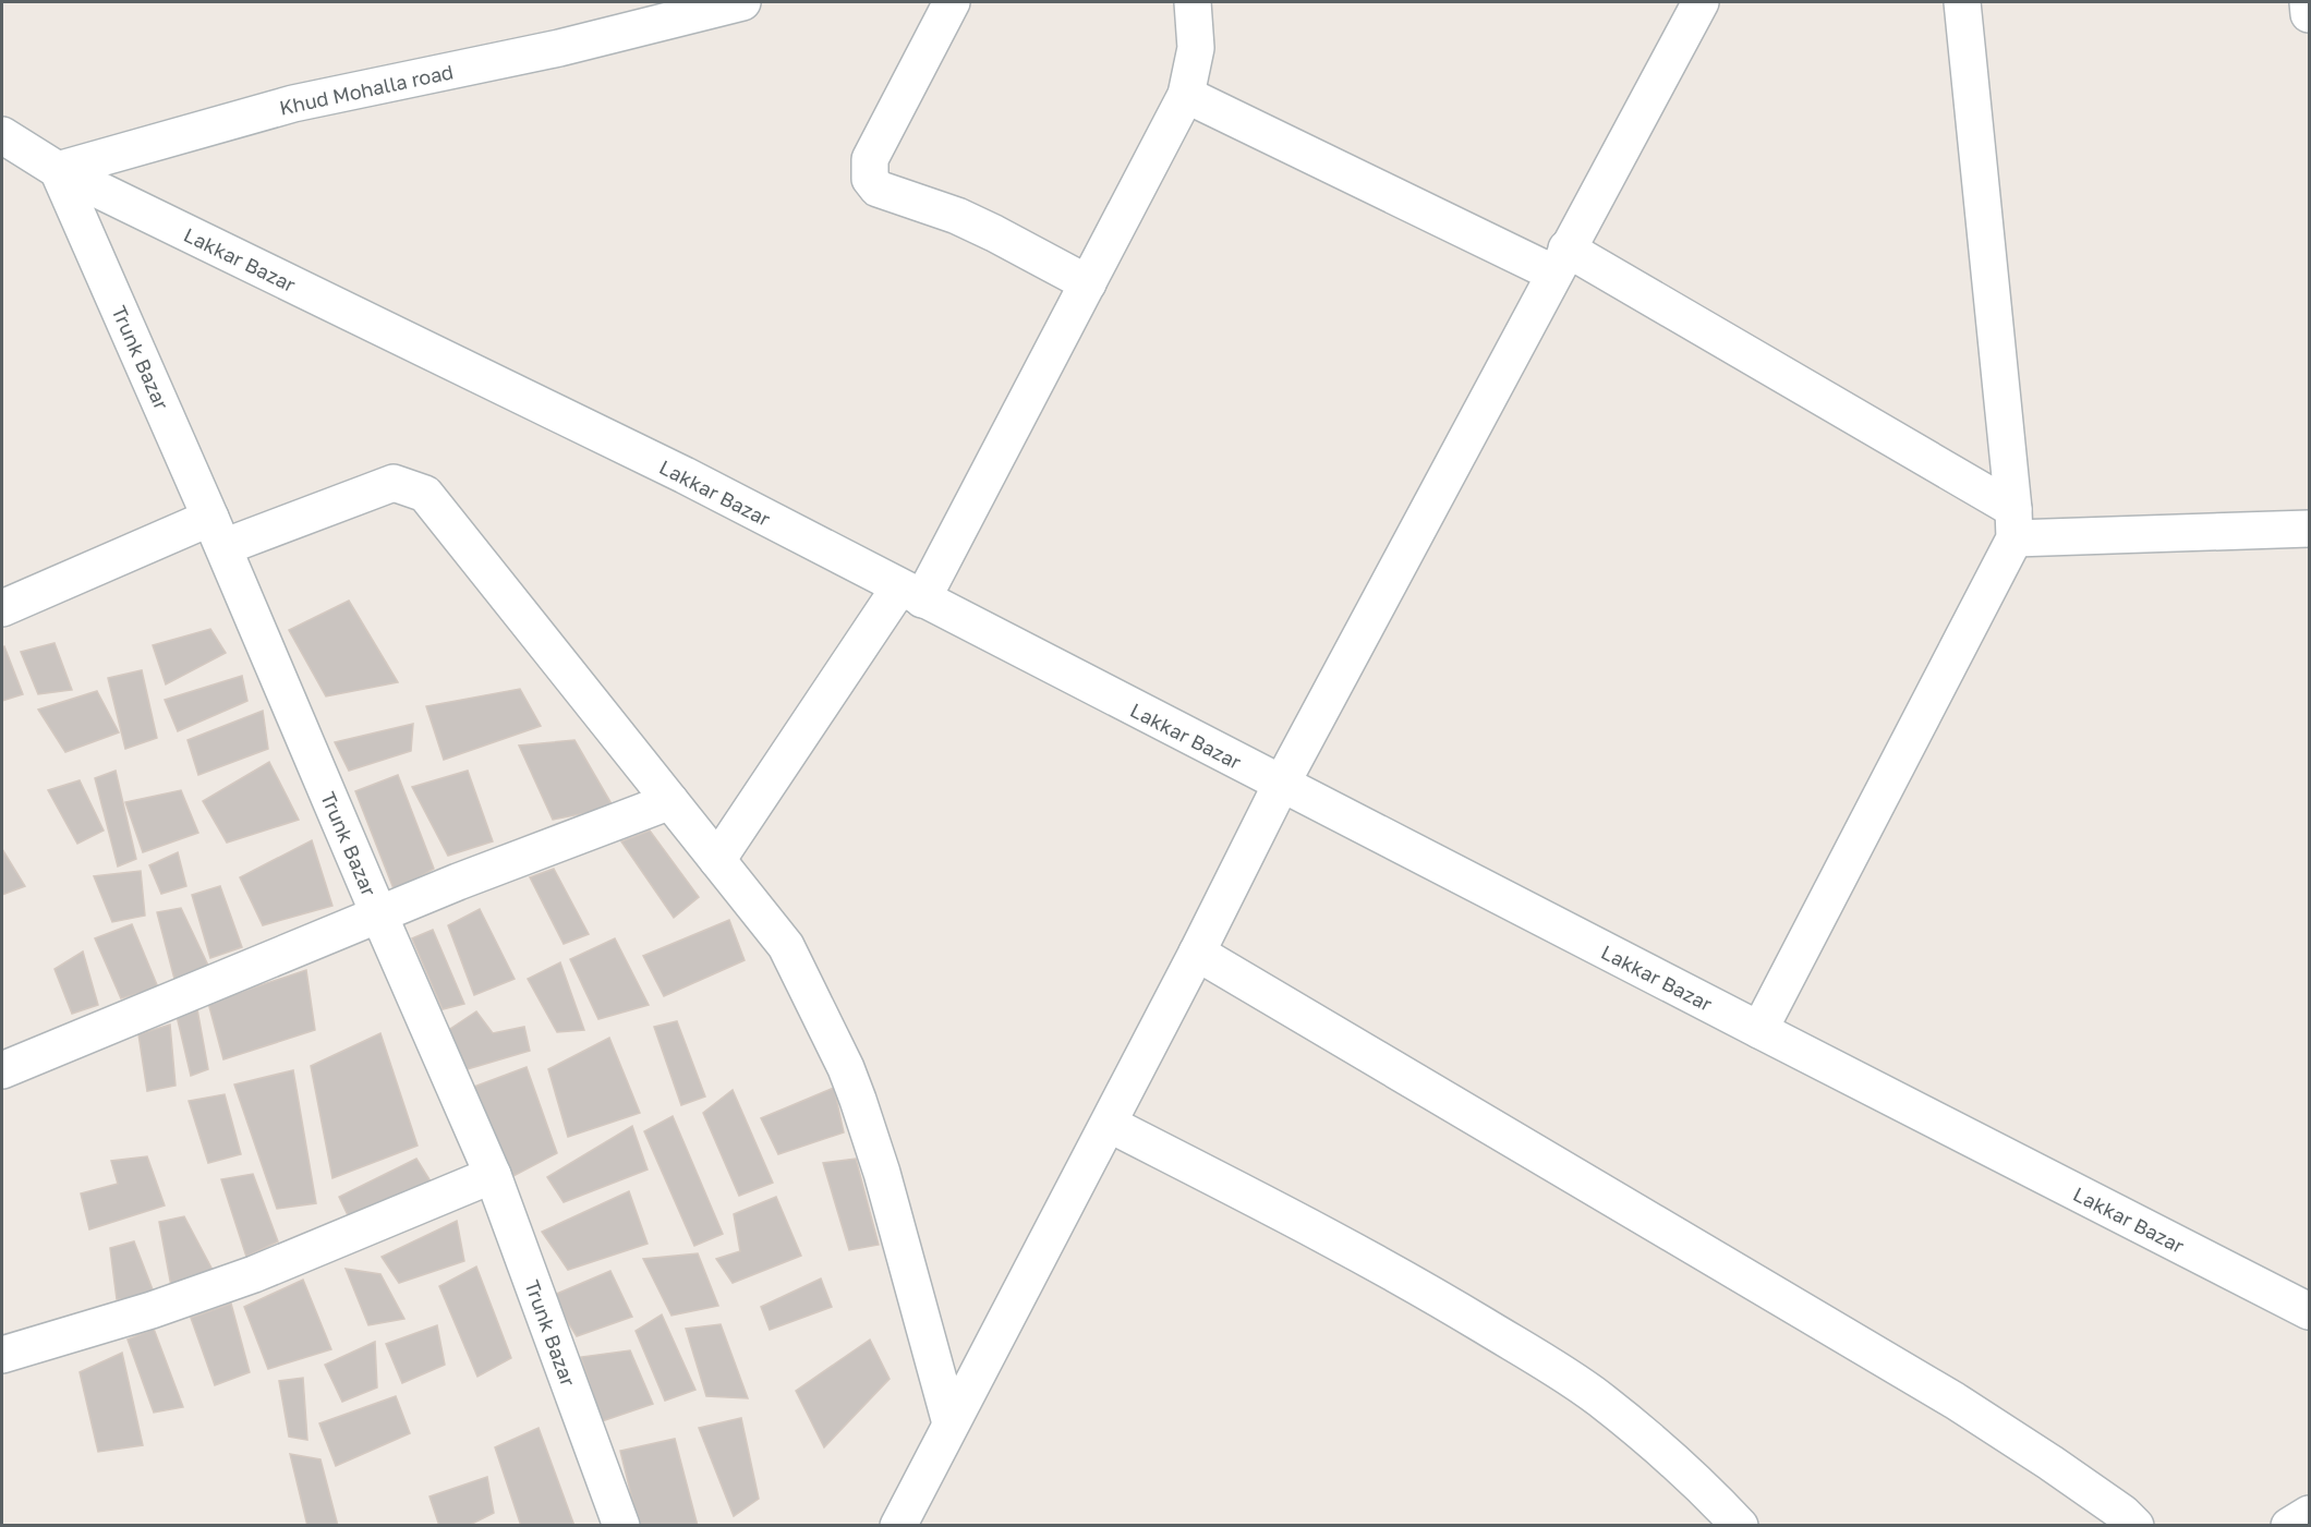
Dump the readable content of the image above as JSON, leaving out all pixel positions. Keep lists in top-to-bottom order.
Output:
{
  "streets": {
    "street": ["Khud Mohalla road", "Lakkar Bazar", "Trunk Bazar"]
  },
  "crossings": [
    ["Khud Mohalla road", "Lakkar Bazar"],
    ["Khud Mohalla road", "Trunk Bazar"],
    ["Lakkar Bazar", "Trunk Bazar"]
  ]
}
